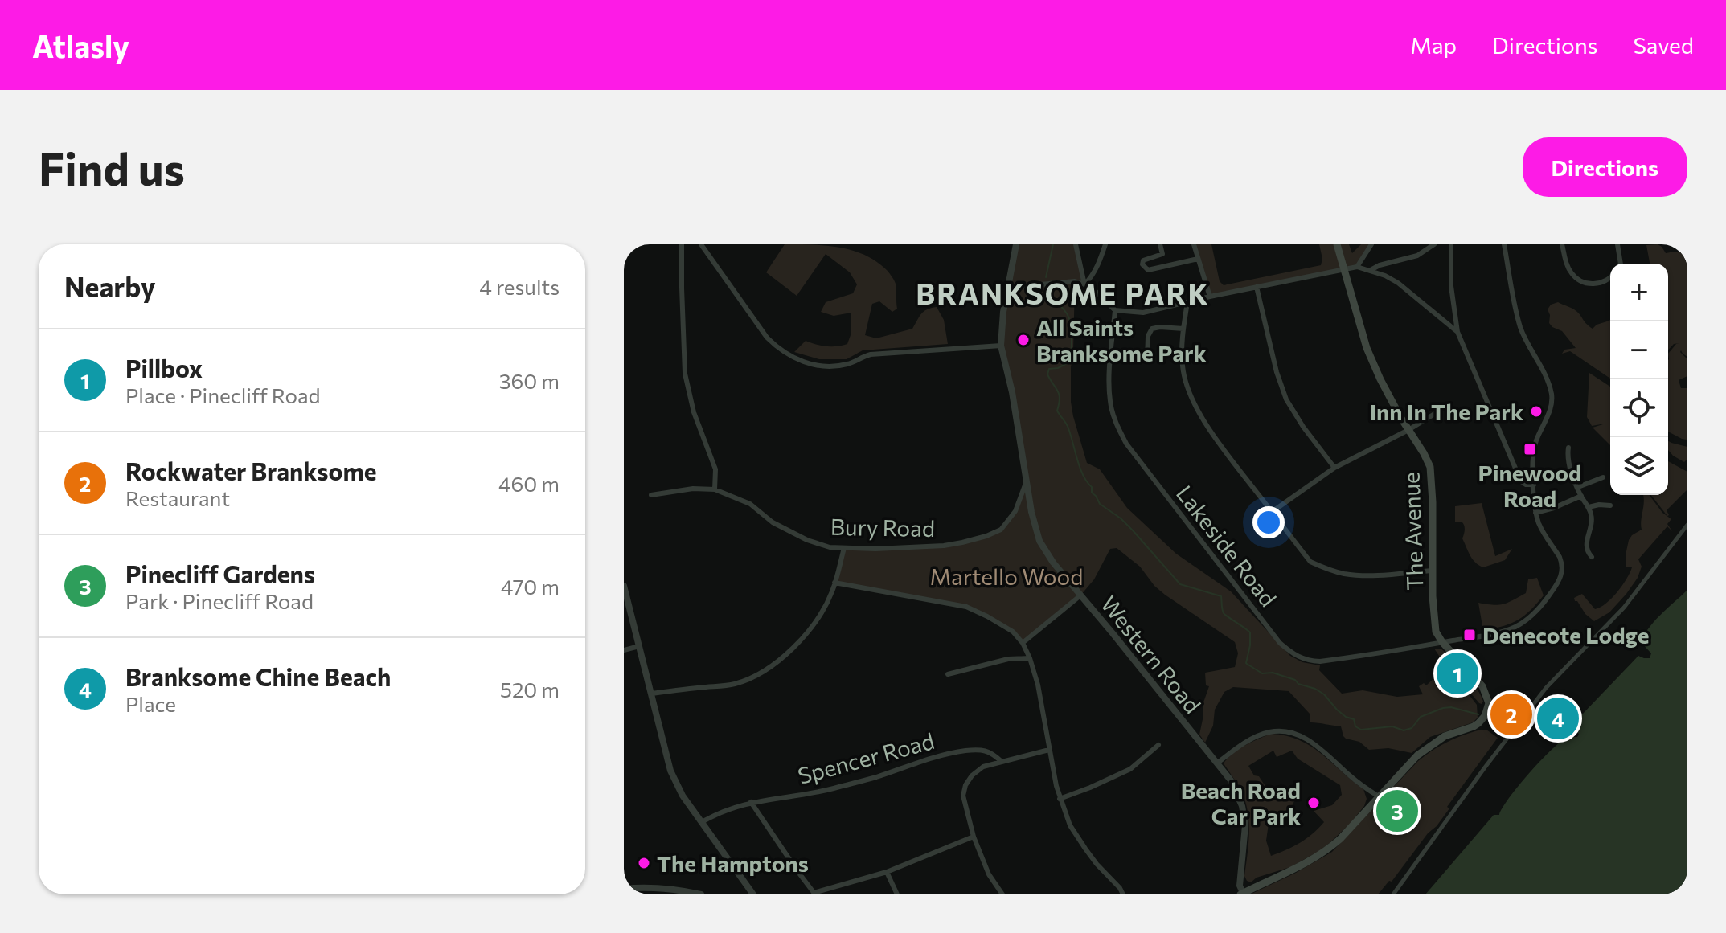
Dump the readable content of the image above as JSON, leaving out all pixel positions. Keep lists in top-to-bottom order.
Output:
{
  "streets": {
    "main road": ["The Avenue"],
    "street": [
      "Bury Road",
      "Lakeside Road",
      "Western Road",
      "Spencer Road"
    ]
  },
  "crossings": [
    ["Bury Road", "Western Road"],
    ["The Avenue", "Lakeside Road"]
  ],
  "districts": ["BRANKSOME PARK"],
  "parks": ["Martello Wood"],
  "places": {
    "other": [
      "All Saints Branksome Park",
      "Inn In The Park",
      "Beach Road Car Park",
      "The Hamptons"
    ],
    "transit": ["Pinewood Road", "Denecote Lodge"]
  },
  "page": {
    "header": "Atlasly",
    "nav": ["Map", "Directions", "Saved"],
    "buttons": "Directions",
    "title": "Find us",
    "heading": ["Nearby", "4 results"],
    "map_buttons": ["+", "−"],
    "list": [
      {
        "mark": "1",
        "name": "Pillbox",
        "note": "Place · Pinecliff Road",
        "value": "360 m"
      },
      {
        "mark": "2",
        "name": "Rockwater Branksome",
        "note": "Restaurant",
        "value": "460 m"
      },
      {
        "mark": "3",
        "name": "Pinecliff Gardens",
        "note": "Park · Pinecliff Road",
        "value": "470 m"
      },
      {
        "mark": "4",
        "name": "Branksome Chine Beach",
        "note": "Place",
        "value": "520 m"
      }
    ],
    "pins": [
      "1",
      "2",
      "4",
      "3"
    ]
  }
}
